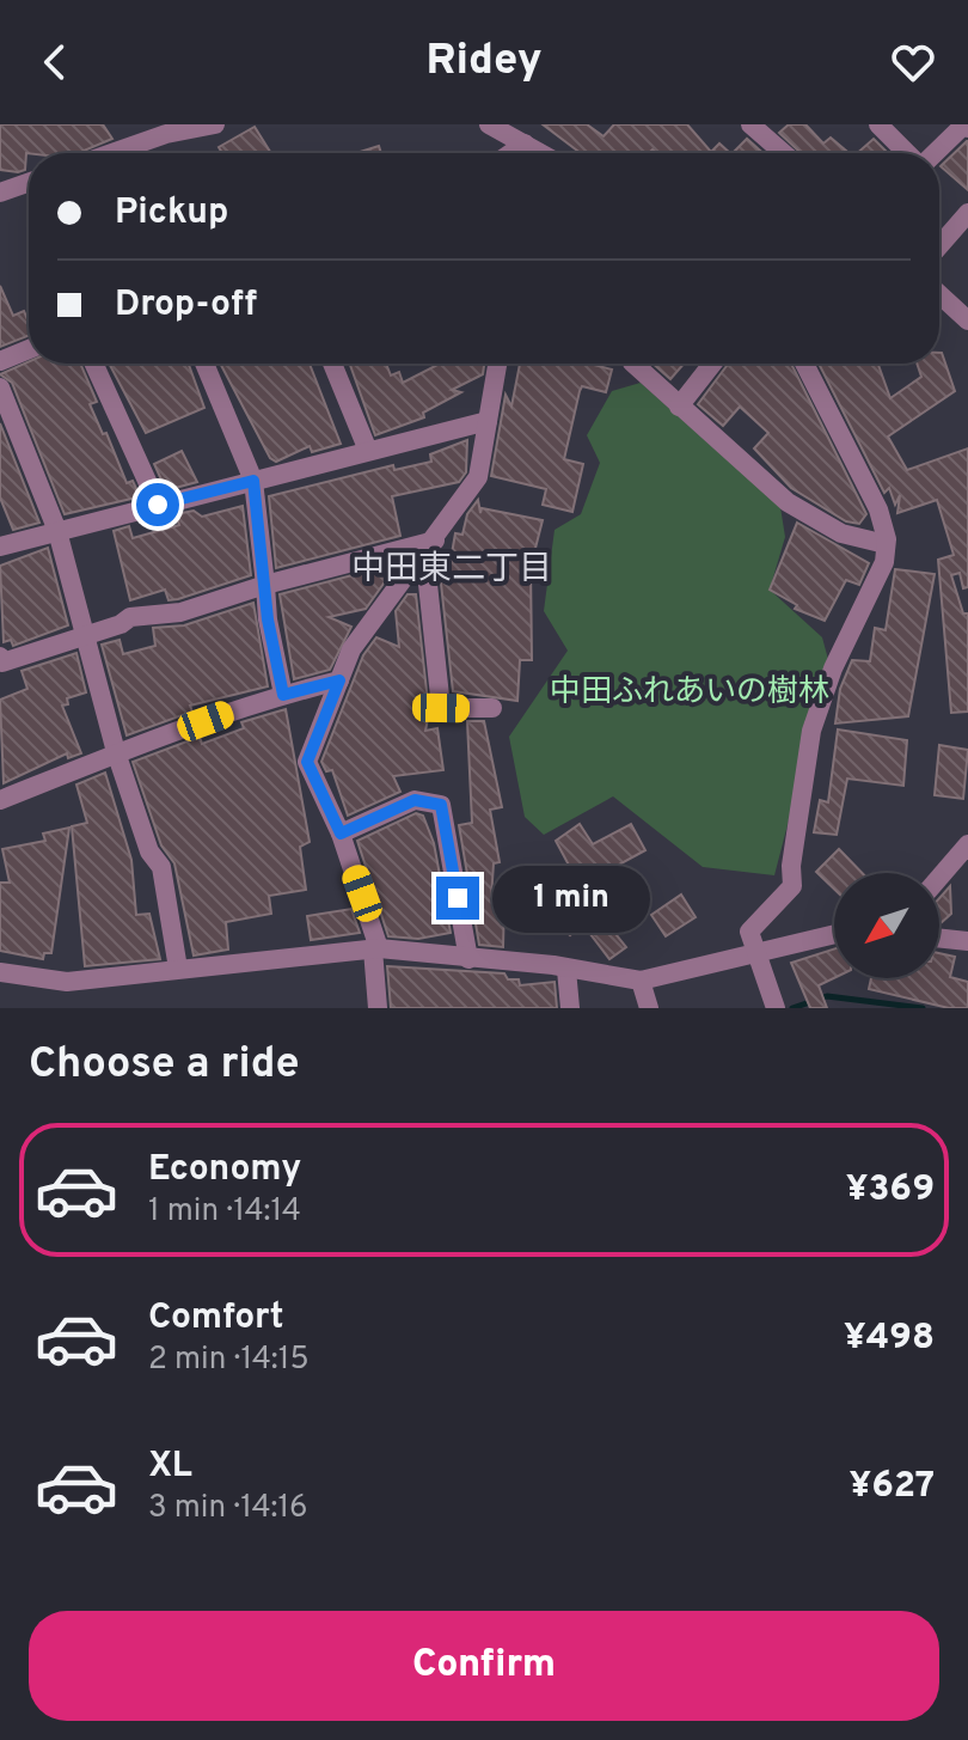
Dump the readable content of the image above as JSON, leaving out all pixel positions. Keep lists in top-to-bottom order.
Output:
{
  "districts": ["中田東二丁目"],
  "parks": ["中田ふれあいの樹林"],
  "north": "bottom left",
  "page": {
    "header": "Ridey",
    "banner": ["Pickup", "Drop-off"],
    "bubble": "1 min",
    "heading": "Choose a ride",
    "list": [
      {
        "name": "Economy",
        "note": "1 min · 14:14",
        "value": "¥369"
      },
      {
        "name": "Comfort",
        "note": "2 min · 14:15",
        "value": "¥498"
      },
      {
        "name": "XL",
        "note": "3 min · 14:16",
        "value": "¥627"
      }
    ],
    "buttons": "Confirm"
  }
}
